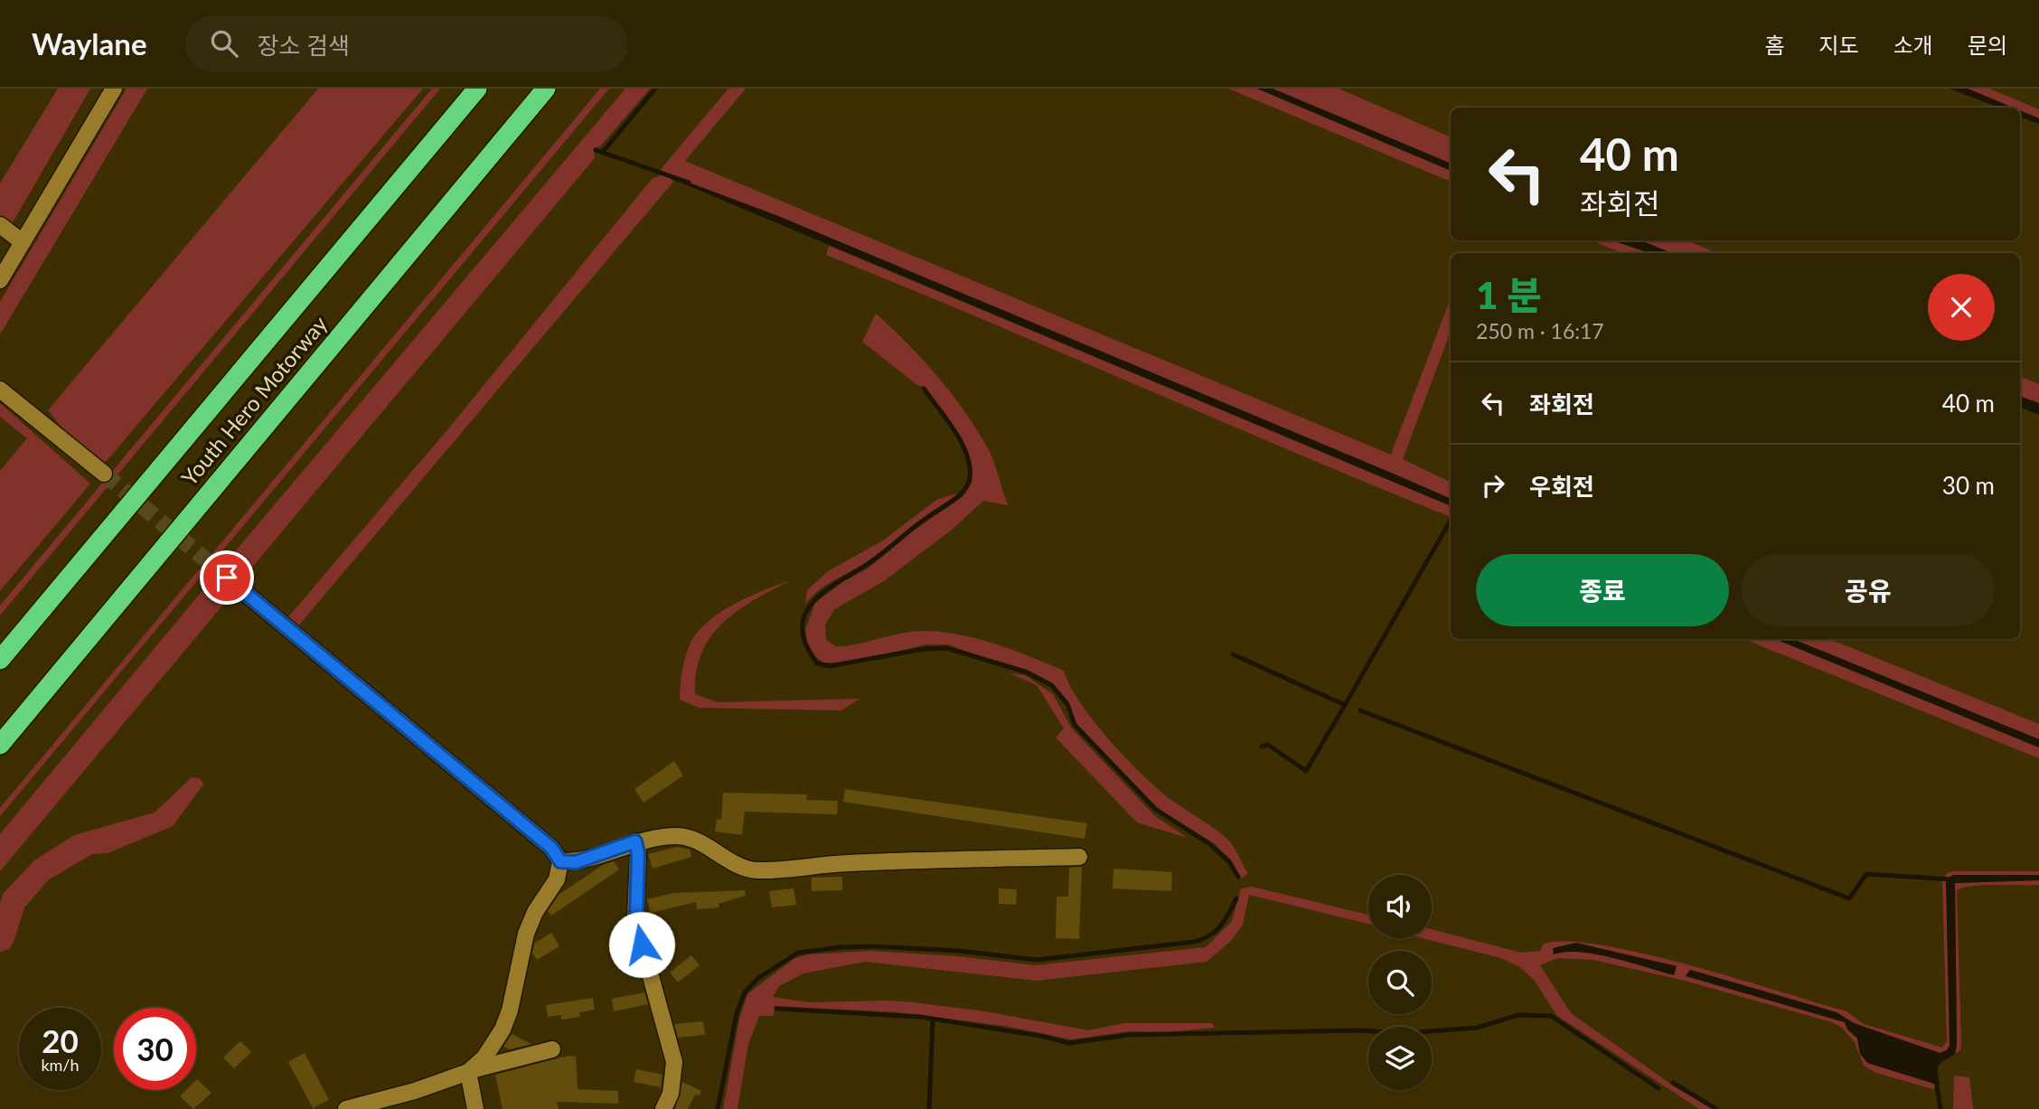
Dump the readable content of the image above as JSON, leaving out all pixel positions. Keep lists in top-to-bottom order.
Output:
{
  "streets": {
    "highway": ["Youth Hero Motorway"]
  },
  "page": {
    "header": "Waylane",
    "search": "장소 검색",
    "nav": [
      "홈",
      "지도",
      "소개",
      "문의"
    ],
    "turn": ["40 m", "좌회전"],
    "heading": ["1 분", "250 m · 16:17"],
    "list": [
      {
        "name": "좌회전",
        "value": "40 m"
      },
      {
        "name": "우회전",
        "value": "30 m"
      }
    ],
    "buttons": ["종료", "공유"],
    "speed": "20 km/h",
    "limit": "30"
  }
}
